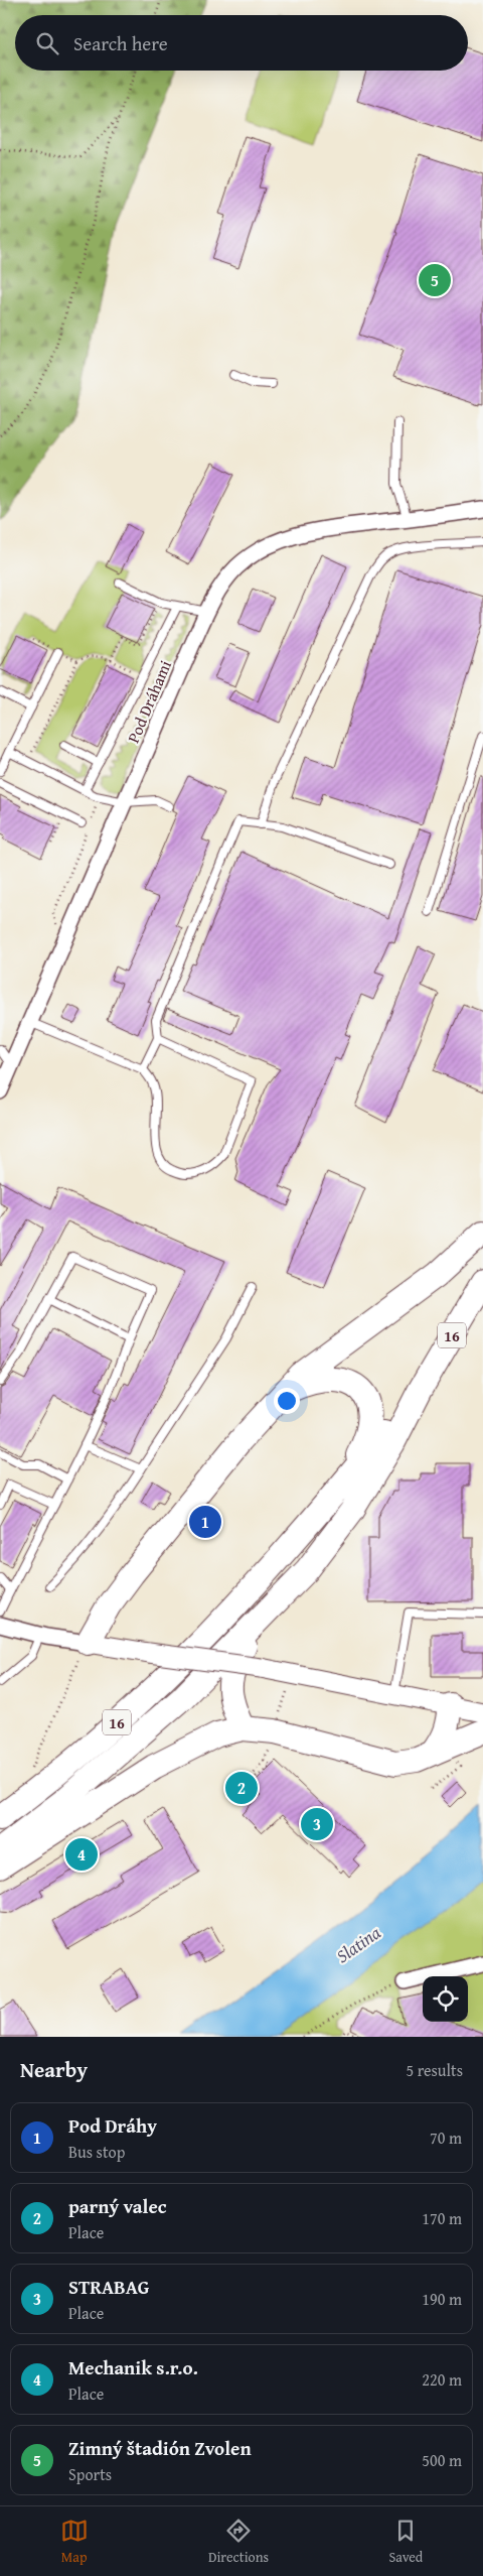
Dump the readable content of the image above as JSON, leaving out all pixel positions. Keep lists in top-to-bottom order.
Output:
{
  "streets": {
    "main road": ["16"],
    "street": ["Pod Dráhami"]
  },
  "water": ["Slatina"],
  "page": {
    "search": "Search here",
    "pins": [
      "5",
      "1",
      "2",
      "3",
      "4"
    ],
    "heading": ["Nearby", "5 results"],
    "list": [
      {
        "mark": "1",
        "name": "Pod Dráhy",
        "note": "Bus stop",
        "value": "70 m"
      },
      {
        "mark": "2",
        "name": "parný valec",
        "note": "Place",
        "value": "170 m"
      },
      {
        "mark": "3",
        "name": "STRABAG",
        "note": "Place",
        "value": "190 m"
      },
      {
        "mark": "4",
        "name": "Mechanik s.r.o.",
        "note": "Place",
        "value": "220 m"
      },
      {
        "mark": "5",
        "name": "Zimný štadión Zvolen",
        "note": "Sports",
        "value": "500 m"
      }
    ],
    "nav": ["Map", "Directions", "Saved"]
  }
}
